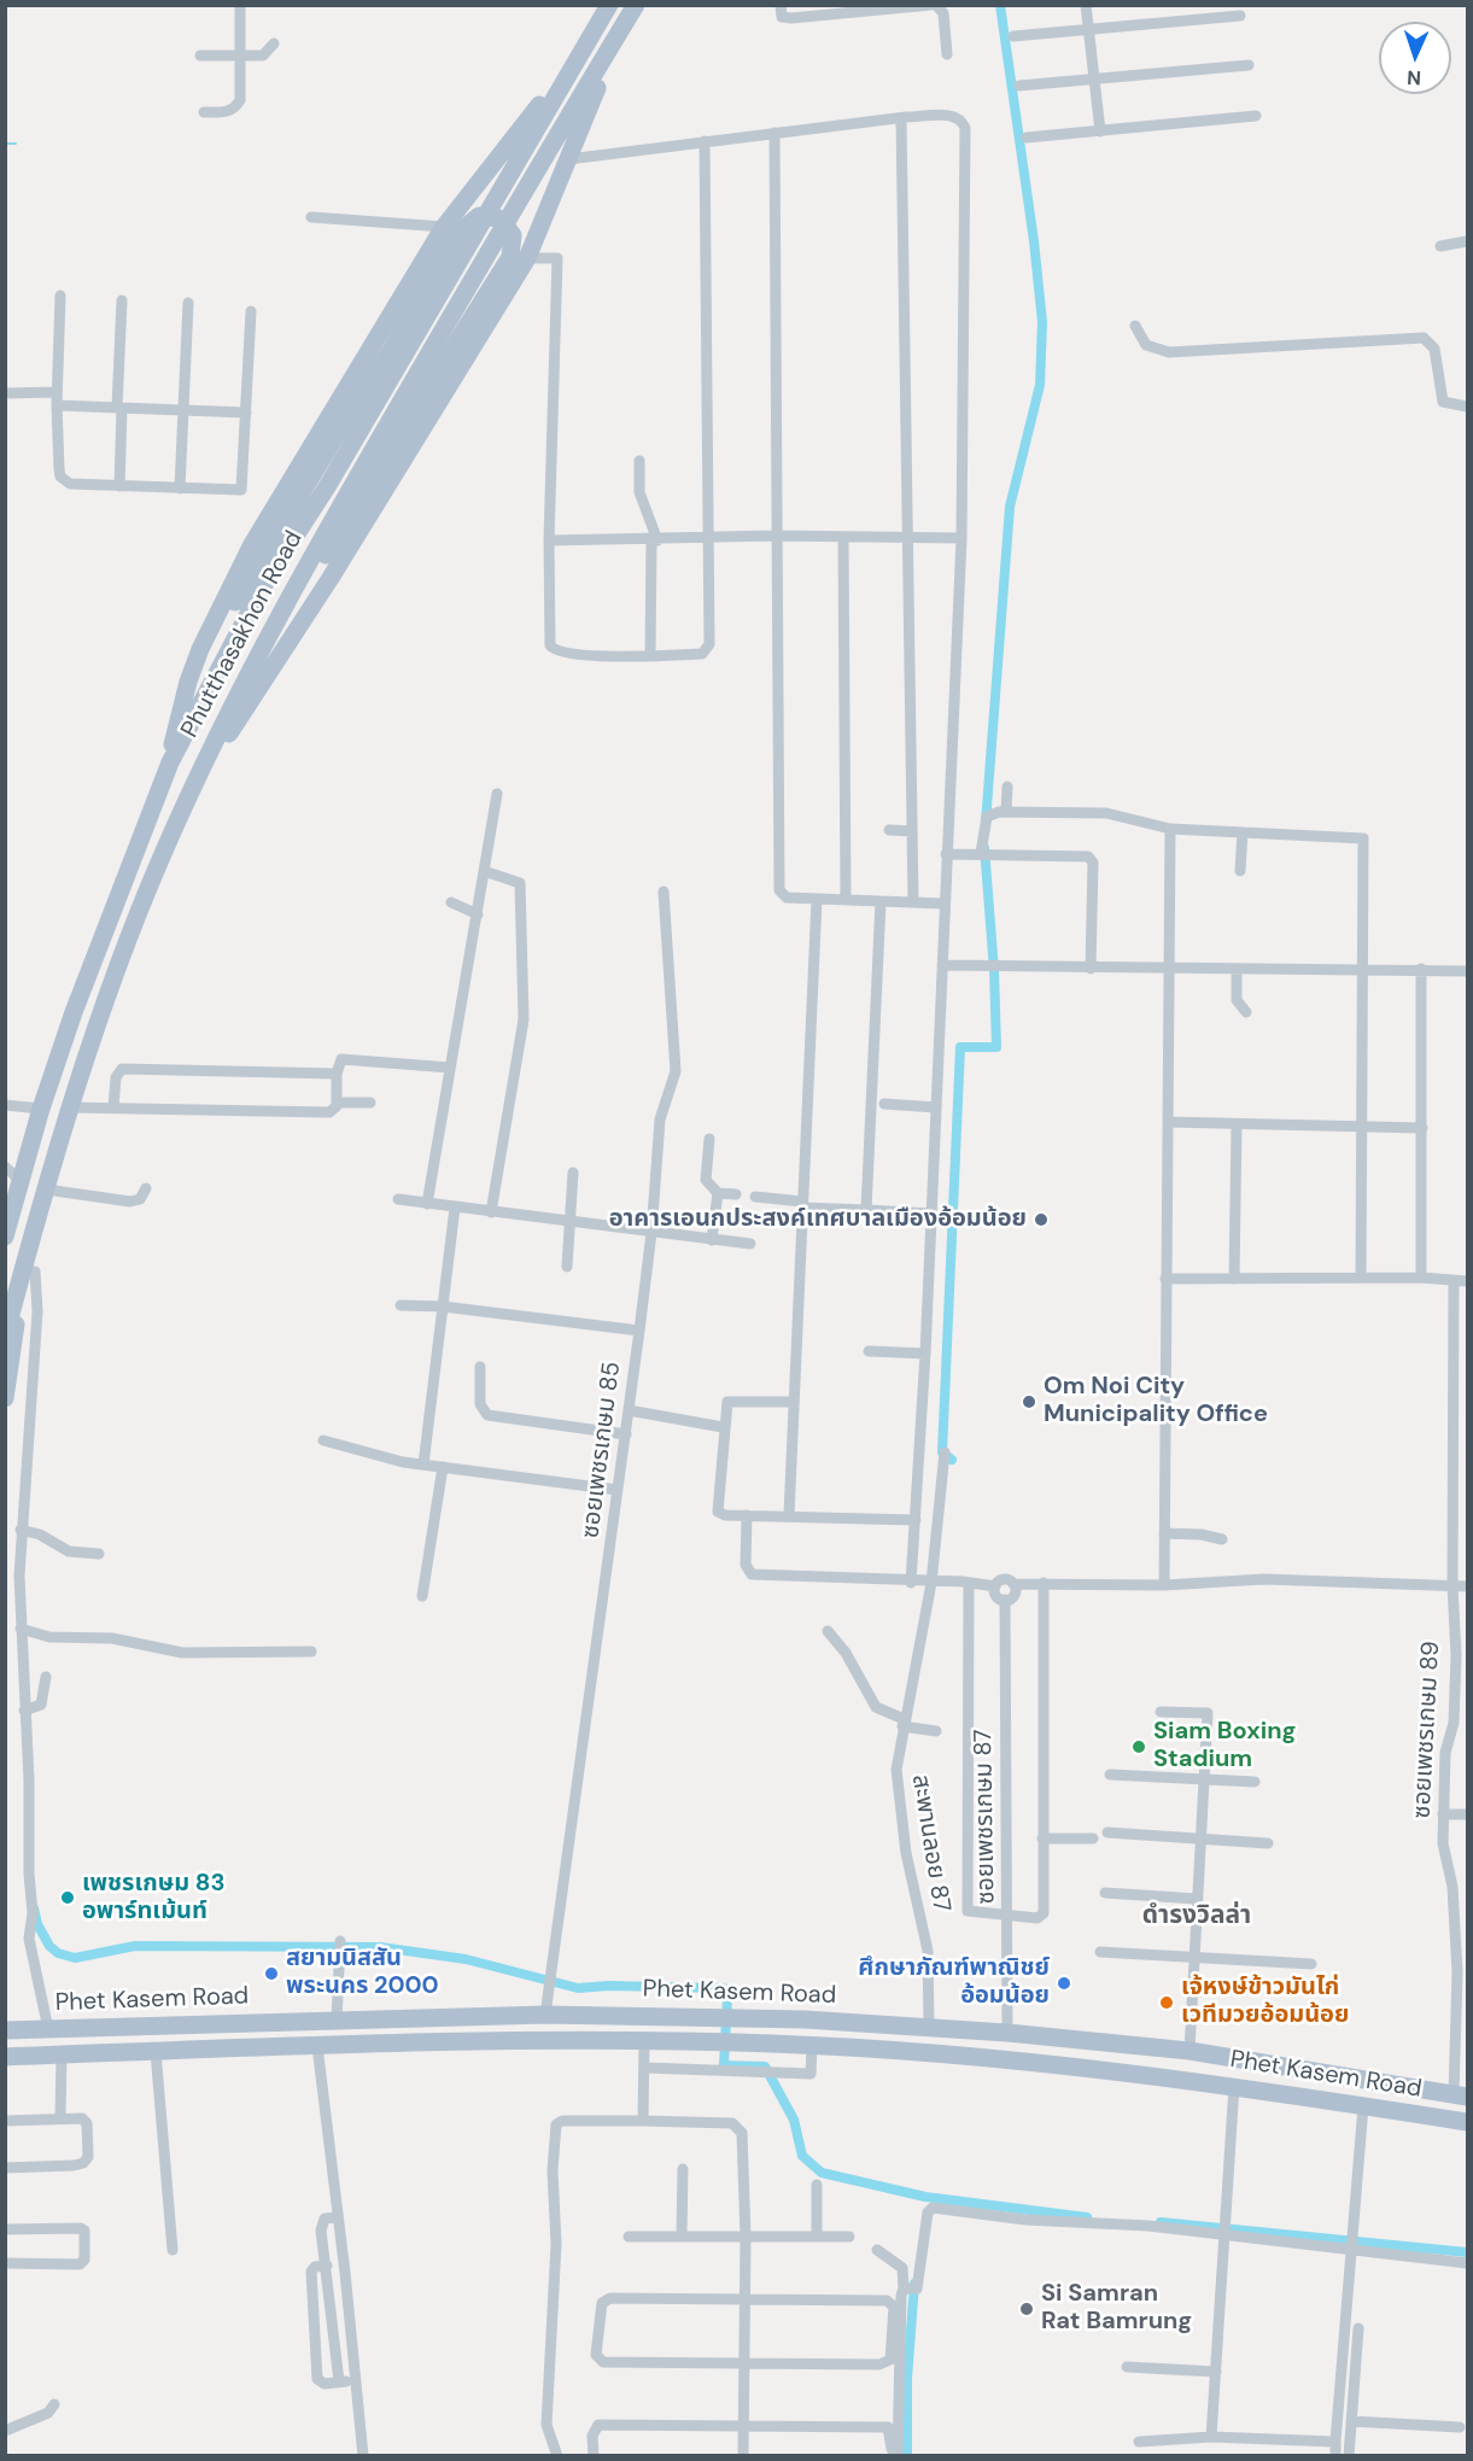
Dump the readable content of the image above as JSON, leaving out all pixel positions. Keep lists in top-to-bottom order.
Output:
{
  "streets": {
    "main road": ["Phutthasakhon Road", "Phet Kasem Road"],
    "street": [
      "ซอยเพชรเกษม 85",
      "ซอยเพชรเกษม 89",
      "ซอยเพชรเกษม 87",
      "สะพานลอย 87"
    ]
  },
  "crossings": [
    ["ซอยเพชรเกษม 85", "Phet Kasem Road"],
    ["ซอยเพชรเกษม 89", "Phet Kasem Road"],
    ["ซอยเพชรเกษม 87", "Phet Kasem Road"],
    ["สะพานลอย 87", "Phet Kasem Road"]
  ],
  "districts": ["ดำรงวิลล่า"],
  "places": [
    "อาคารเอนกประสงค์เทศบาลเมืองอ้อมน้อย",
    "Om Noi City Municipality Office",
    "Siam Boxing Stadium",
    "เพชรเกษม 83 อพาร์ทเม้นท์",
    "สยามนิสสัน พระนคร 2000",
    "ศึกษาภัณฑ์พาณิชย์ อ้อมน้อย",
    "เจ้หงษ์ข้าวมันไก่ เวทีมวยอ้อมน้อย",
    "Si Samran Rat Bamrung"
  ],
  "north": "bottom"
}
